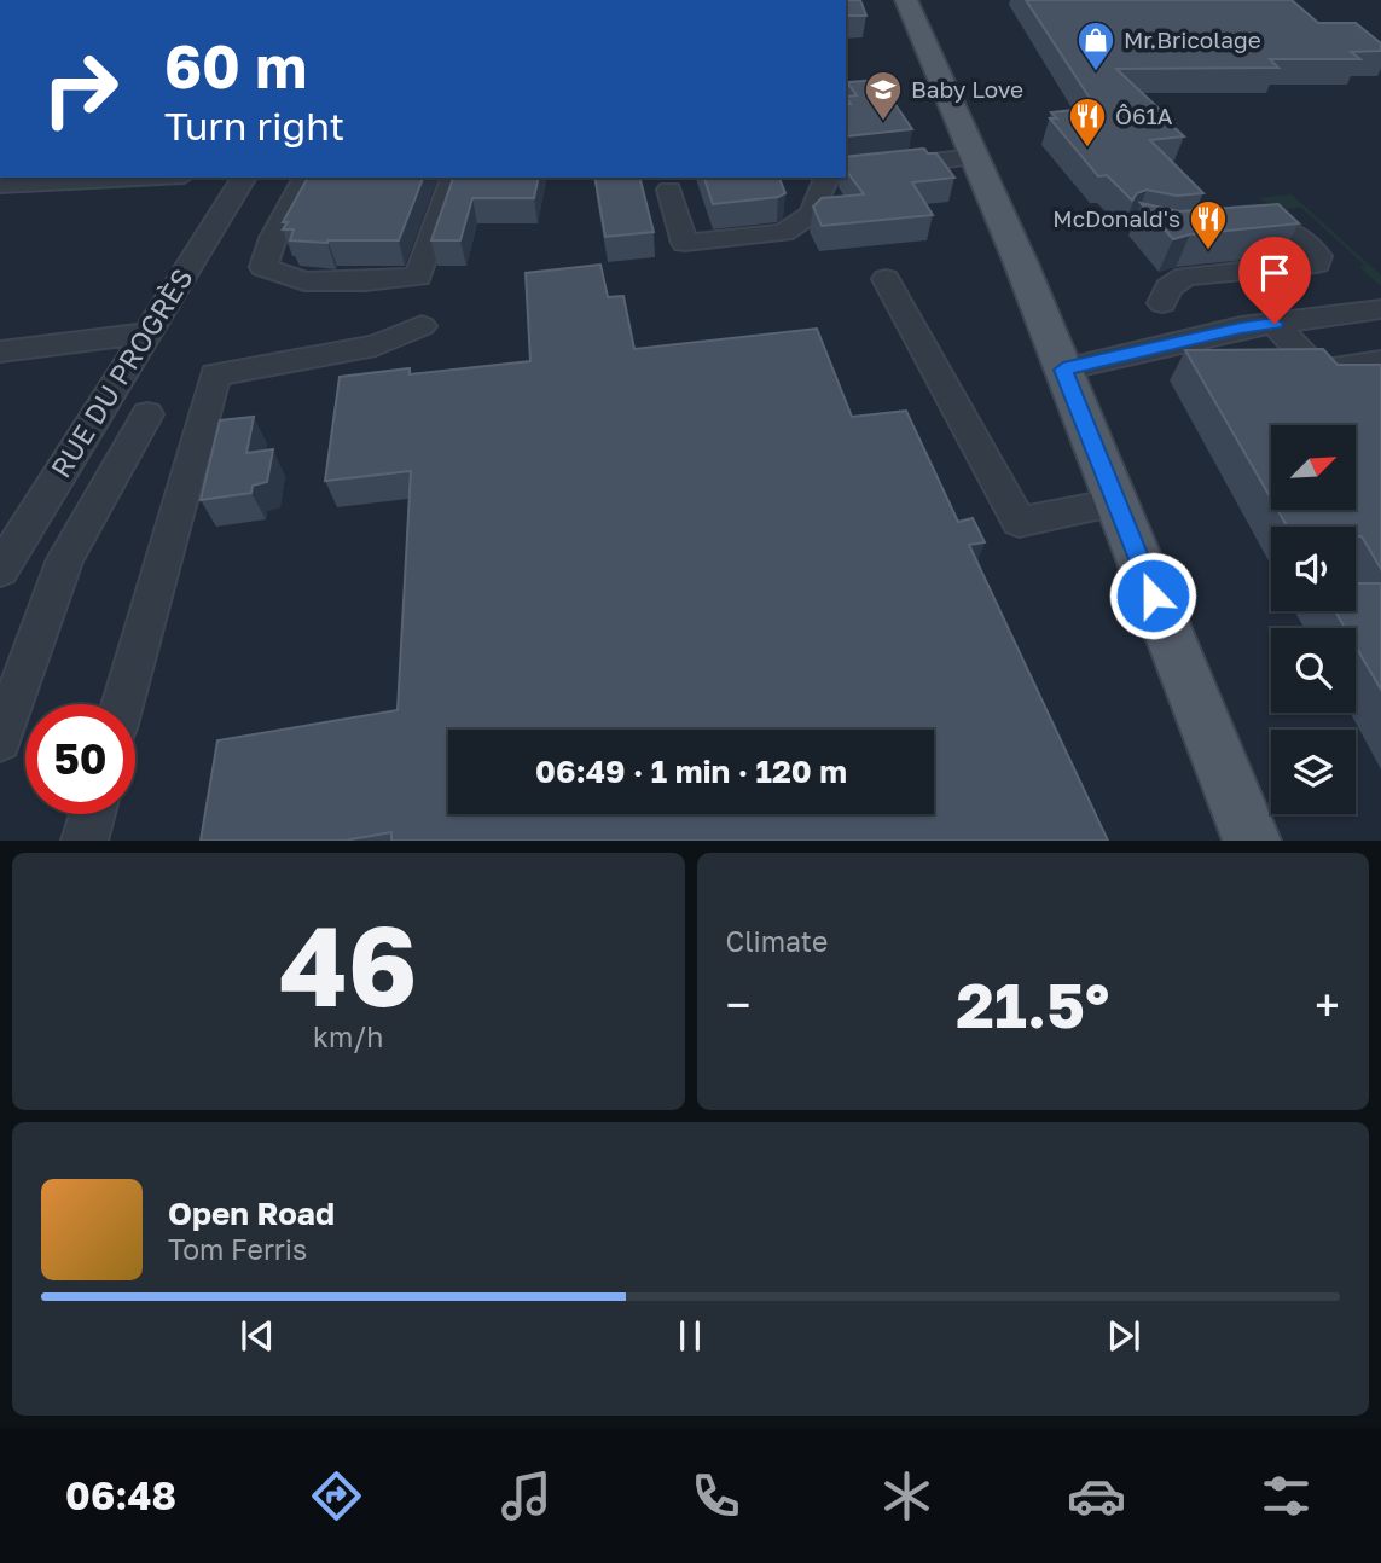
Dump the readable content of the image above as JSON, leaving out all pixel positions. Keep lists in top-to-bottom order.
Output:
{
  "streets": {
    "street": ["RUE DU PROGRÈS"]
  },
  "places": {
    "shop": ["Mr.Bricolage"],
    "school or university": ["Baby Love"],
    "restaurant": ["Ô61A", "McDonald's"]
  },
  "north": "top right",
  "page": {
    "turn": ["60 m", "Turn right"],
    "limit": "50",
    "trip": "06:49 · 1 min · 120 m",
    "tile": [
      ["46", "km/h"],
      "Climate"
    ],
    "heat": ["−", "21.5°", "+"],
    "song": ["Open Road", "Tom Ferris"],
    "tabs": "06:48"
  }
}
